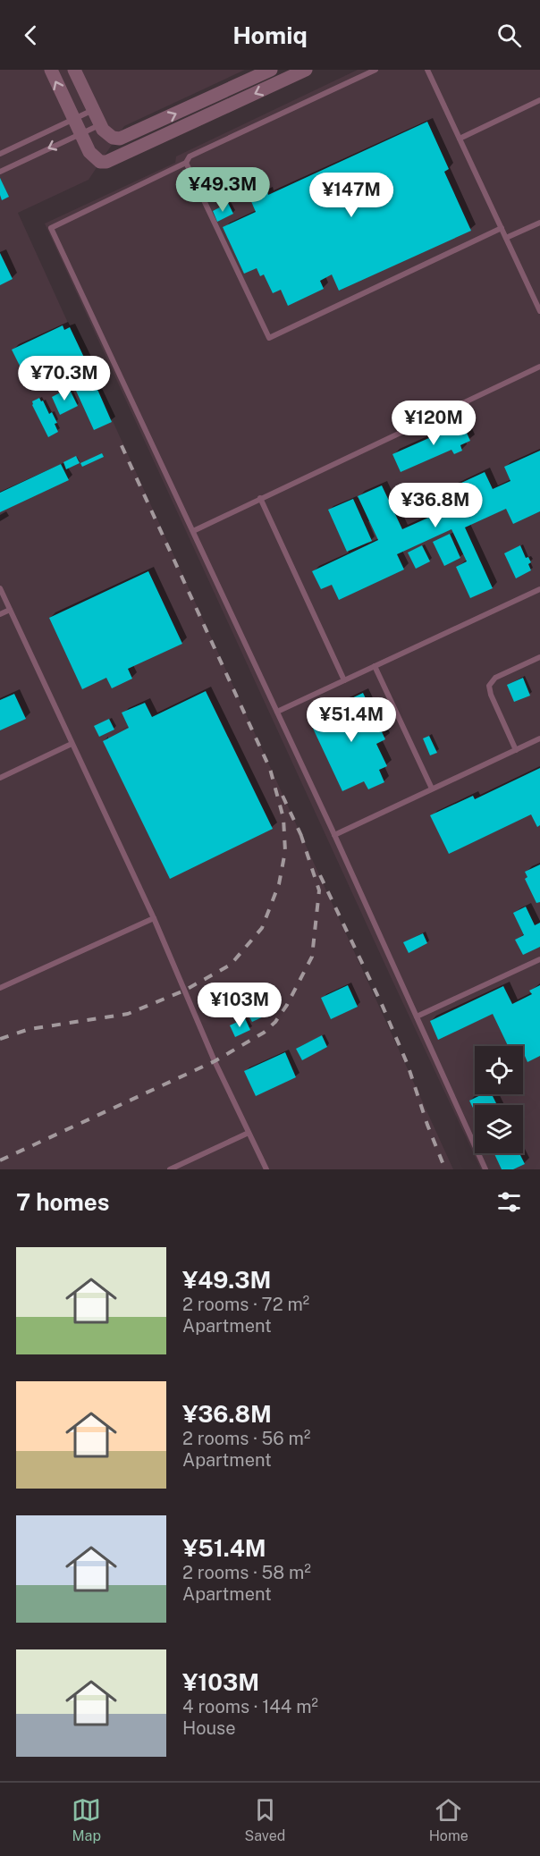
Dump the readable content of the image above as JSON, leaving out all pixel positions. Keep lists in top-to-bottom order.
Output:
{
  "page": {
    "header": "Homiq",
    "price": [
      "¥49.3M",
      "¥147M",
      "¥70.3M",
      "¥120M",
      "¥36.8M",
      "¥51.4M",
      "¥103M"
    ],
    "heading": "7 homes",
    "list": [
      {
        "name": "¥49.3M",
        "note": "2 rooms · 72 m² · Apartment"
      },
      {
        "name": "¥36.8M",
        "note": "2 rooms · 56 m² · Apartment"
      },
      {
        "name": "¥51.4M",
        "note": "2 rooms · 58 m² · Apartment"
      },
      {
        "name": "¥103M",
        "note": "4 rooms · 144 m² · House"
      }
    ],
    "tabs": ["Map", "Saved", "Home"]
  }
}
